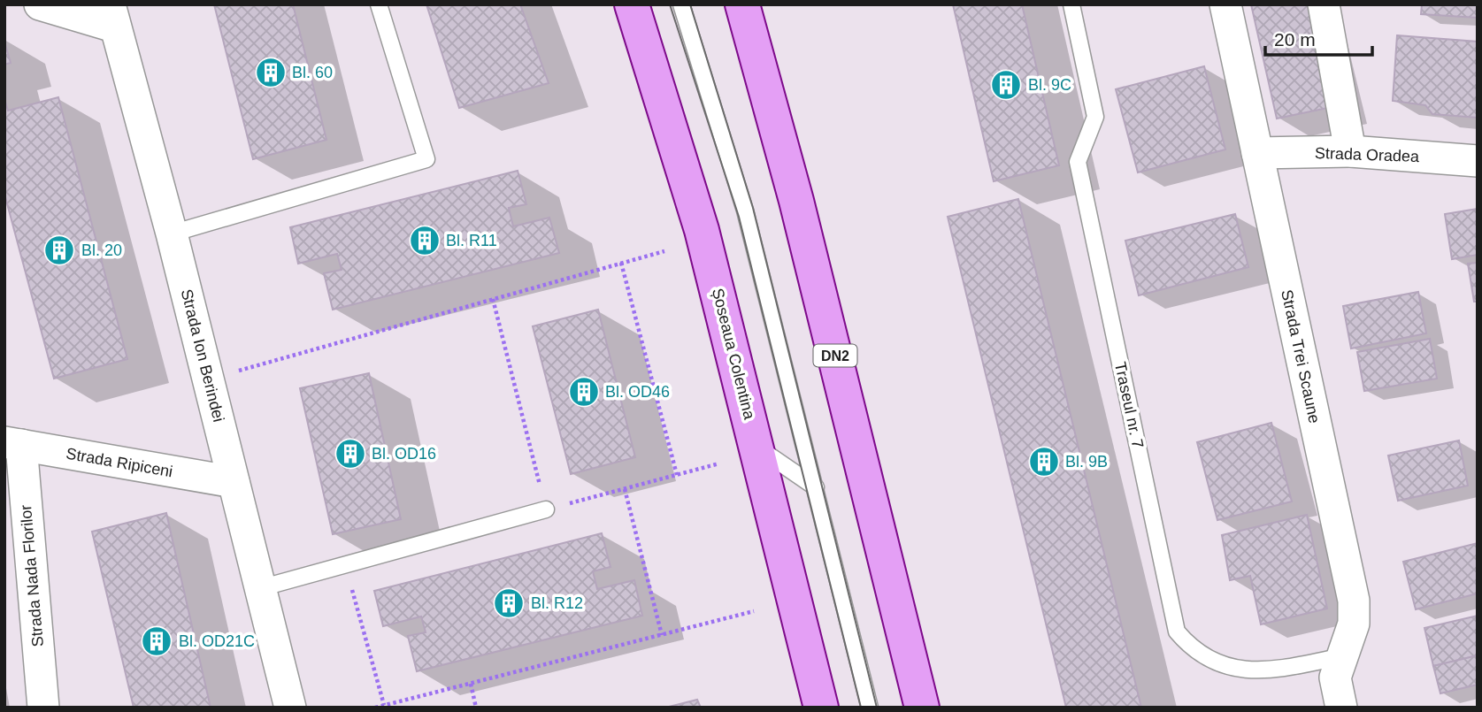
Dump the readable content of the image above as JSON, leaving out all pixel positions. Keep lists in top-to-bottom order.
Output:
{
  "streets": {
    "main road": ["Șoseaua Colentina", "DN2"],
    "street": [
      "Strada Oradea",
      "Strada Ion Berindei",
      "Strada Trei Scaune",
      "Strada Ripiceni",
      "Strada Nada Florilor"
    ],
    "lane": ["Traseul nr. 7"]
  },
  "crossings": [
    ["Strada Oradea", "Strada Trei Scaune"],
    ["Strada Ion Berindei", "Strada Ripiceni"],
    ["Strada Trei Scaune", "Traseul nr. 7"],
    ["Strada Ripiceni", "Strada Nada Florilor"]
  ],
  "places": {
    "building": [
      "Bl. 60",
      "Bl. 9C",
      "Bl. R11",
      "Bl. 20",
      "Bl. OD46",
      "Bl. OD16",
      "Bl. 9B",
      "Bl. R12",
      "Bl. OD21C"
    ]
  },
  "scale_bar": "20 m"
}
